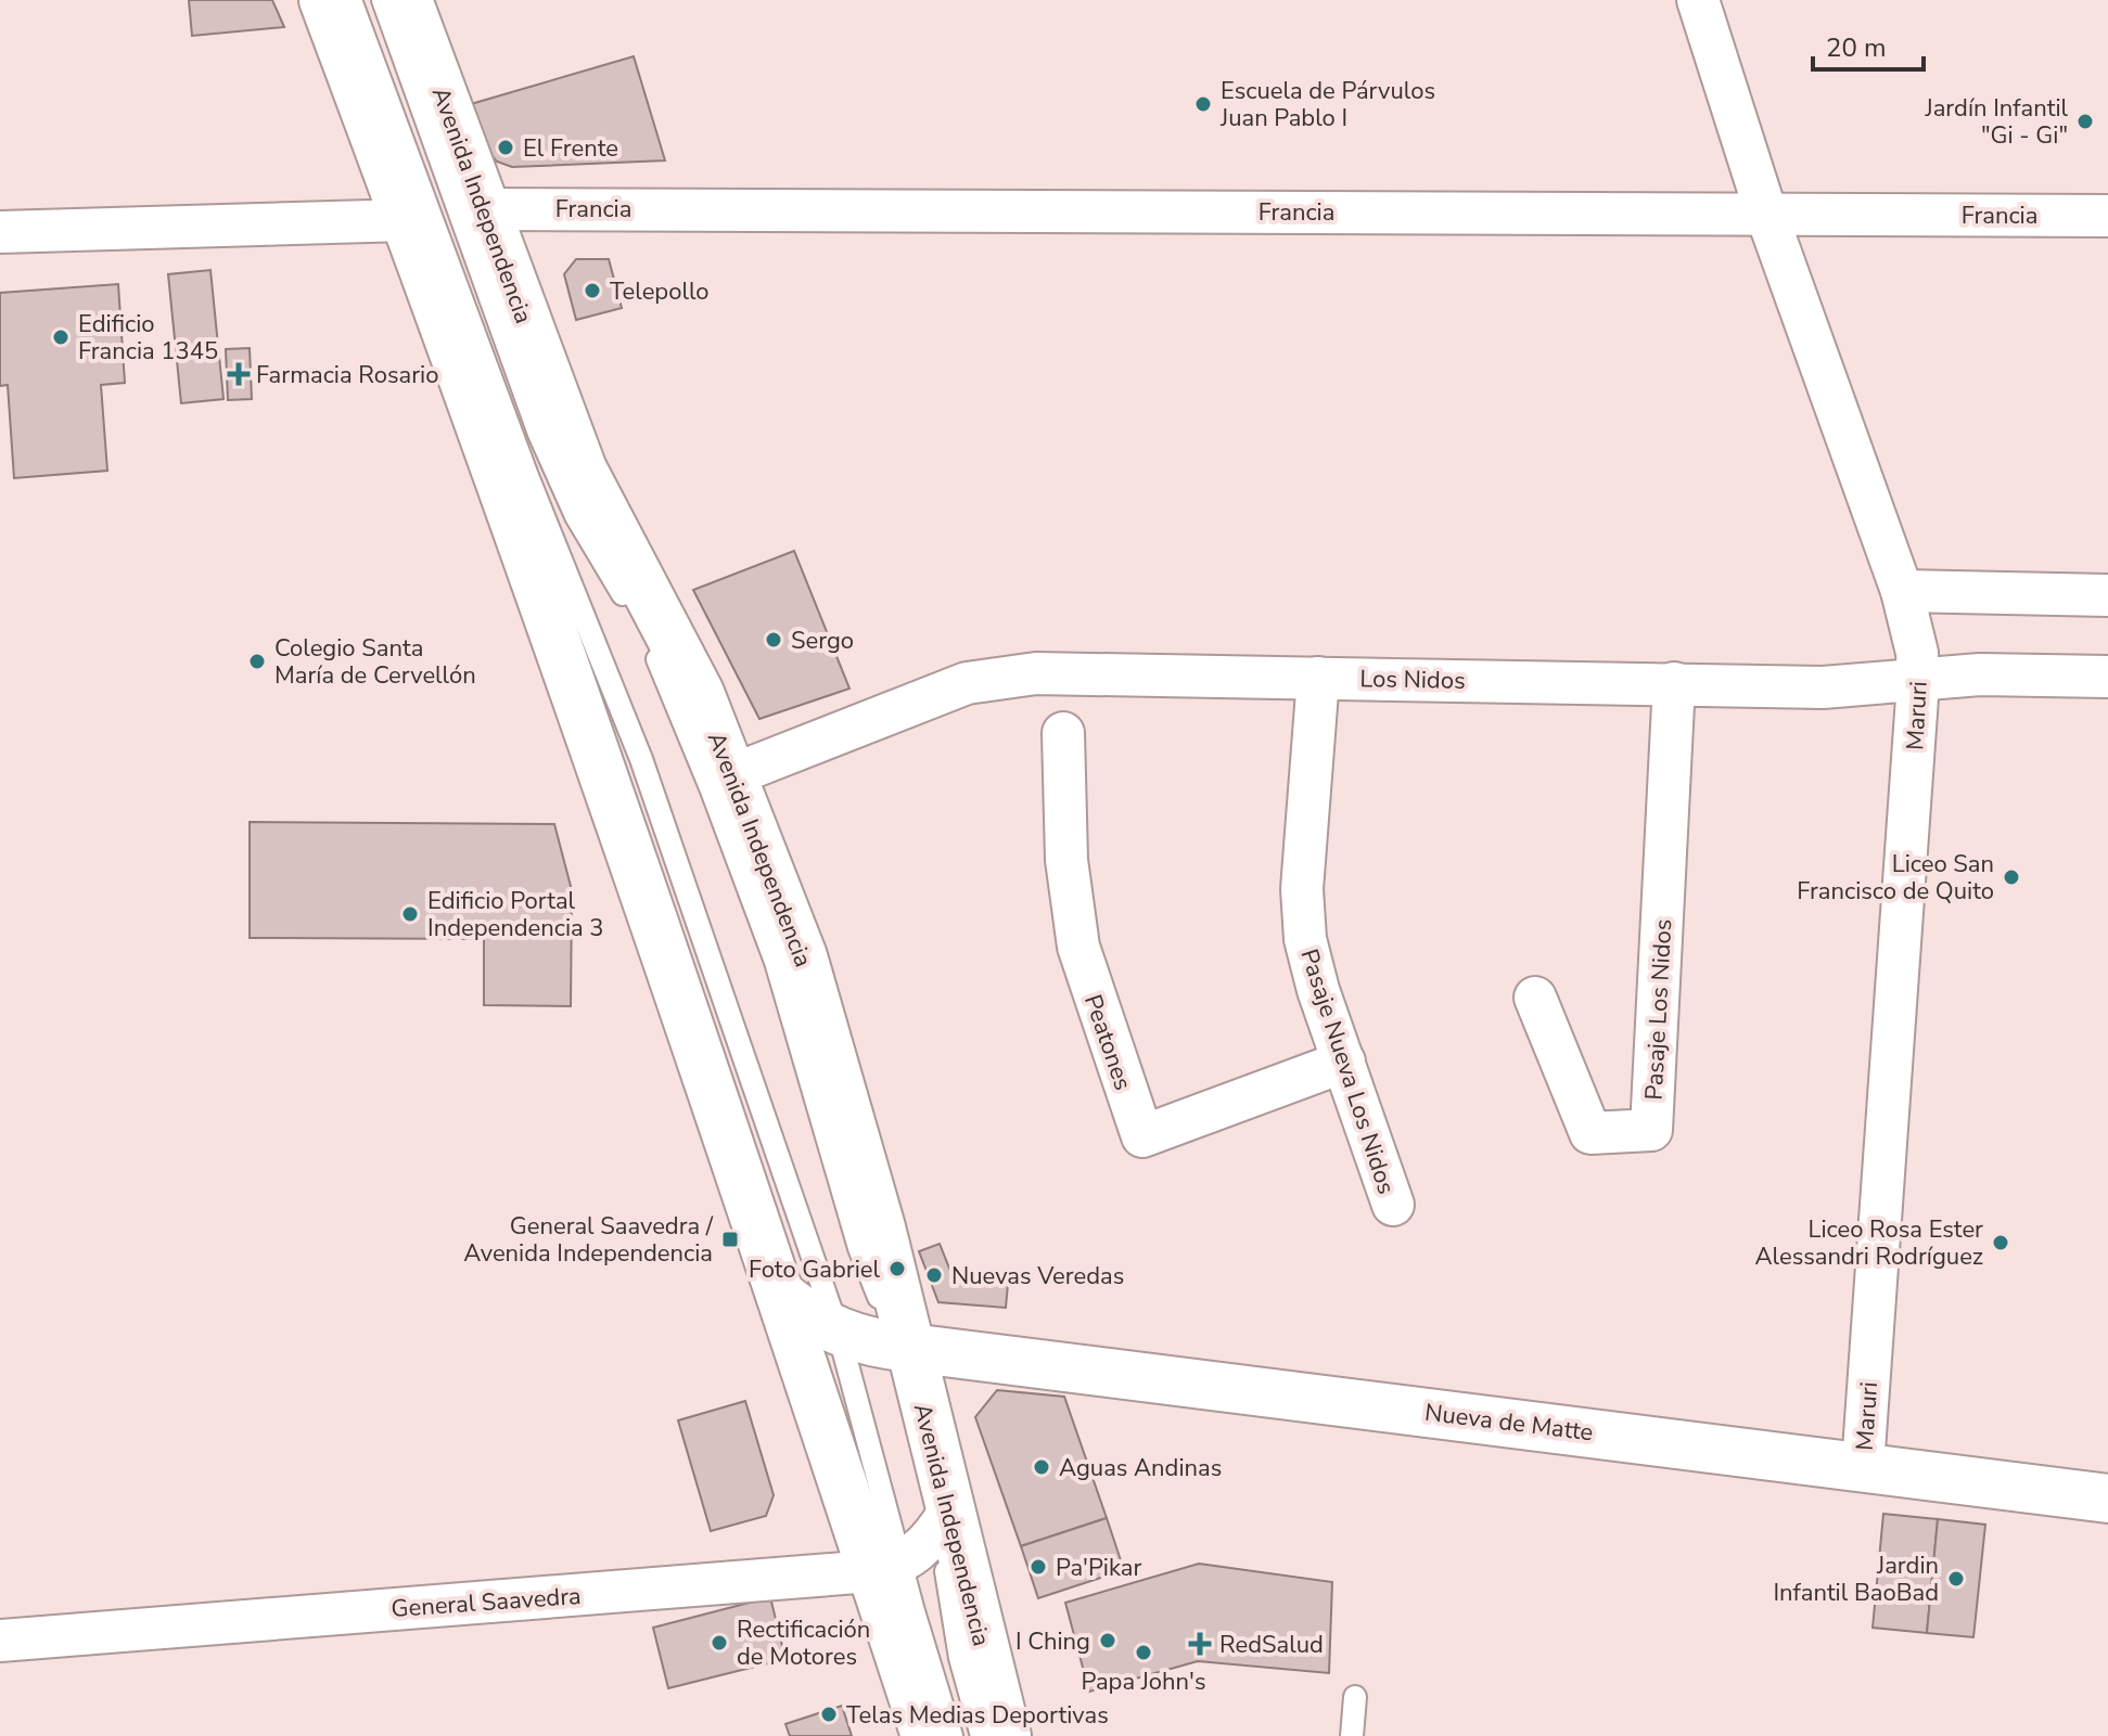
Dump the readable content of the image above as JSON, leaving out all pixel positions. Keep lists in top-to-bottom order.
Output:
{
  "streets": {
    "main road": ["Avenida Independencia", "Nueva de Matte"],
    "street": [
      "Francia",
      "Los Nidos",
      "Maruri",
      "Pasaje Los Nidos",
      "Peatones",
      "Pasaje Nueva Los Nidos",
      "General Saavedra"
    ]
  },
  "crossings": [
    ["Avenida Independencia", "Francia"],
    ["Avenida Independencia", "Los Nidos"],
    ["Avenida Independencia", "Nueva de Matte"],
    ["Francia", "Maruri"],
    ["Los Nidos", "Maruri"],
    ["Los Nidos", "Pasaje Los Nidos"],
    ["Los Nidos", "Pasaje Nueva Los Nidos"],
    ["Maruri", "Nueva de Matte"],
    ["Peatones", "Pasaje Nueva Los Nidos"]
  ],
  "places": {
    "other": [
      "Escuela de Párvulos Juan Pablo I",
      "Jardín Infantil \"Gi - Gi\"",
      "El Frente",
      "Telepollo",
      "Edificio Francia 1345",
      "Sergo",
      "Colegio Santa María de Cervellón",
      "Liceo San Francisco de Quito",
      "Edificio Portal Independencia 3",
      "Liceo Rosa Ester Alessandri Rodríguez",
      "Foto Gabriel",
      "Nuevas Veredas",
      "Aguas Andinas",
      "Pa'Pikar",
      "Jardin Infantil BaoBad",
      "I Ching",
      "Rectificación de Motores",
      "Papa John's",
      "Telas Medias Deportivas"
    ],
    "health": ["Farmacia Rosario", "RedSalud"],
    "transit": ["General Saavedra / Avenida Independencia"]
  },
  "scale_bar": "20 m"
}
